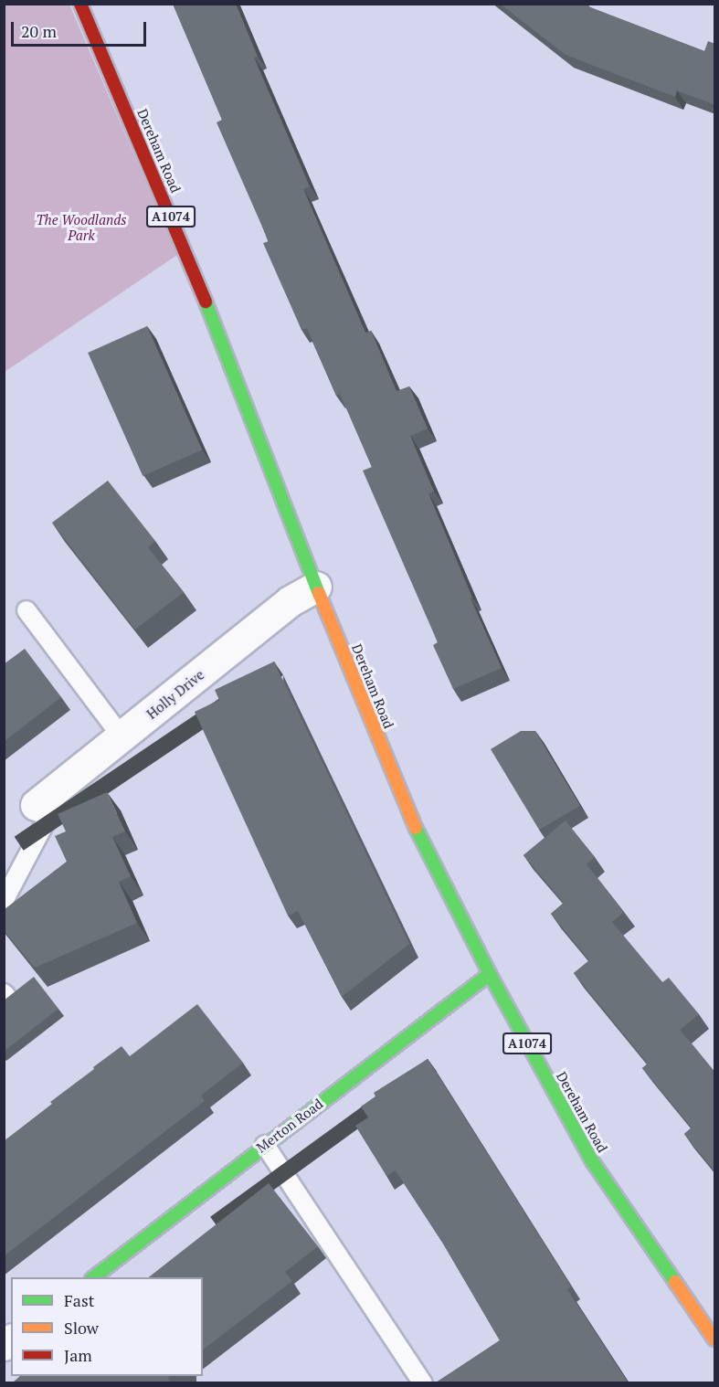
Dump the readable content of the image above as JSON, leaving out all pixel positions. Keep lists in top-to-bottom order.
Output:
{
  "streets": {
    "main road": ["Dereham Road", "A1074", "Merton Road"],
    "street": ["Holly Drive"]
  },
  "crossings": [
    ["Dereham Road", "Holly Drive"],
    ["Dereham Road", "Merton Road"]
  ],
  "parks": ["The Woodlands Park"],
  "legend": ["Fast", "Slow", "Jam"],
  "scale_bar": "20 m"
}
